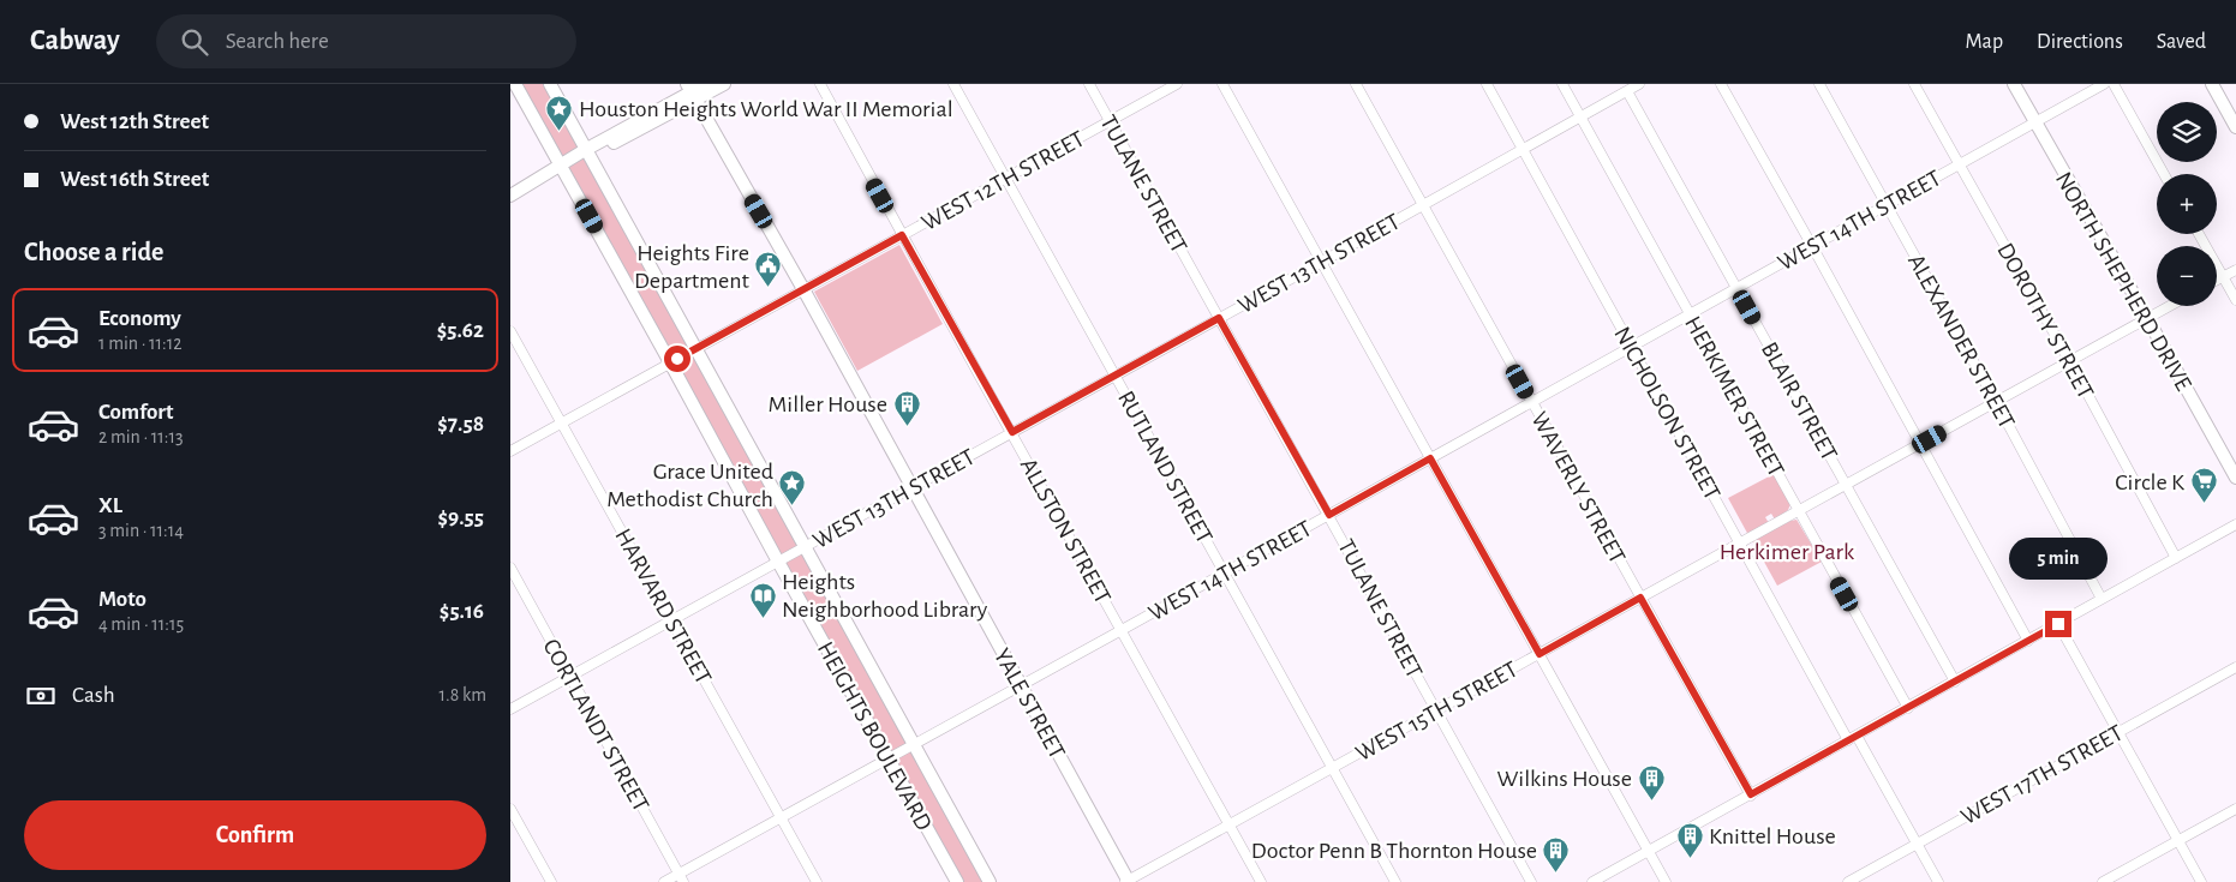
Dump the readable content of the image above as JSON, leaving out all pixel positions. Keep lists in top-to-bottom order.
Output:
{
  "streets": {
    "main road": ["NORTH SHEPHERD DRIVE", "YALE STREET", "HEIGHTS BOULEVARD"],
    "street": [
      "WEST 12TH STREET",
      "TULANE STREET",
      "WEST 14TH STREET",
      "WEST 13TH STREET",
      "DOROTHY STREET",
      "ALEXANDER STREET",
      "HERKIMER STREET",
      "BLAIR STREET",
      "NICHOLSON STREET",
      "RUTLAND STREET",
      "WAVERLY STREET",
      "ALLSTON STREET",
      "HARVARD STREET",
      "WEST 15TH STREET",
      "CORTLANDT STREET",
      "WEST 17TH STREET"
    ]
  },
  "crossings": [
    ["WEST 12TH STREET", "TULANE STREET"],
    ["WEST 12TH STREET", "RUTLAND STREET"],
    ["WEST 12TH STREET", "ALLSTON STREET"],
    ["WEST 12TH STREET", "HARVARD STREET"],
    ["WEST 12TH STREET", "YALE STREET"],
    ["WEST 12TH STREET", "HEIGHTS BOULEVARD"],
    ["TULANE STREET", "WEST 14TH STREET"],
    ["TULANE STREET", "WEST 13TH STREET"],
    ["TULANE STREET", "WEST 15TH STREET"],
    ["WEST 14TH STREET", "NORTH SHEPHERD DRIVE"],
    ["WEST 14TH STREET", "DOROTHY STREET"],
    ["WEST 14TH STREET", "ALEXANDER STREET"],
    ["WEST 14TH STREET", "HERKIMER STREET"],
    ["WEST 14TH STREET", "BLAIR STREET"],
    ["WEST 14TH STREET", "NICHOLSON STREET"],
    ["WEST 14TH STREET", "RUTLAND STREET"],
    ["WEST 14TH STREET", "WAVERLY STREET"],
    ["WEST 14TH STREET", "ALLSTON STREET"],
    ["WEST 14TH STREET", "HARVARD STREET"],
    ["WEST 14TH STREET", "YALE STREET"],
    ["WEST 14TH STREET", "CORTLANDT STREET"],
    ["WEST 14TH STREET", "HEIGHTS BOULEVARD"],
    ["WEST 13TH STREET", "HERKIMER STREET"],
    ["WEST 13TH STREET", "BLAIR STREET"],
    ["WEST 13TH STREET", "NICHOLSON STREET"],
    ["WEST 13TH STREET", "RUTLAND STREET"],
    ["WEST 13TH STREET", "WAVERLY STREET"],
    ["WEST 13TH STREET", "ALLSTON STREET"],
    ["WEST 13TH STREET", "HARVARD STREET"],
    ["WEST 13TH STREET", "YALE STREET"],
    ["WEST 13TH STREET", "CORTLANDT STREET"],
    ["WEST 13TH STREET", "HEIGHTS BOULEVARD"],
    ["NORTH SHEPHERD DRIVE", "WEST 15TH STREET"],
    ["DOROTHY STREET", "WEST 15TH STREET"],
    ["ALEXANDER STREET", "WEST 15TH STREET"],
    ["HERKIMER STREET", "WEST 15TH STREET"],
    ["BLAIR STREET", "WEST 15TH STREET"],
    ["NICHOLSON STREET", "WEST 15TH STREET"],
    ["NICHOLSON STREET", "WEST 17TH STREET"],
    ["RUTLAND STREET", "WEST 15TH STREET"],
    ["WAVERLY STREET", "WEST 15TH STREET"],
    ["ALLSTON STREET", "WEST 15TH STREET"],
    ["YALE STREET", "WEST 15TH STREET"]
  ],
  "parks": ["Herkimer Park"],
  "places": {
    "place": ["Houston Heights World War II Memorial", "Grace United Methodist Church"],
    "public building": ["Heights Fire Department"],
    "building": [
      "Miller House",
      "Wilkins House",
      "Knittel House",
      "Doctor Penn B Thornton House"
    ],
    "supermarket": ["Circle K"],
    "library": ["Heights Neighborhood Library"]
  },
  "page": {
    "header": "Cabway",
    "search": "Search here",
    "nav": ["Map", "Directions", "Saved"],
    "banner": ["West 12th Street", "West 16th Street"],
    "map_buttons": ["+", "−"],
    "heading": "Choose a ride",
    "list": [
      {
        "name": "Economy",
        "note": "1 min · 11:12",
        "value": "$5.62"
      },
      {
        "name": "Comfort",
        "note": "2 min · 11:13",
        "value": "$7.58"
      },
      {
        "name": "XL",
        "note": "3 min · 11:14",
        "value": "$9.55"
      },
      {
        "name": "Moto",
        "note": "4 min · 11:15",
        "value": "$5.16"
      }
    ],
    "bubble": "5 min",
    "pay": ["Cash", "1.8 km"],
    "buttons": "Confirm"
  }
}
